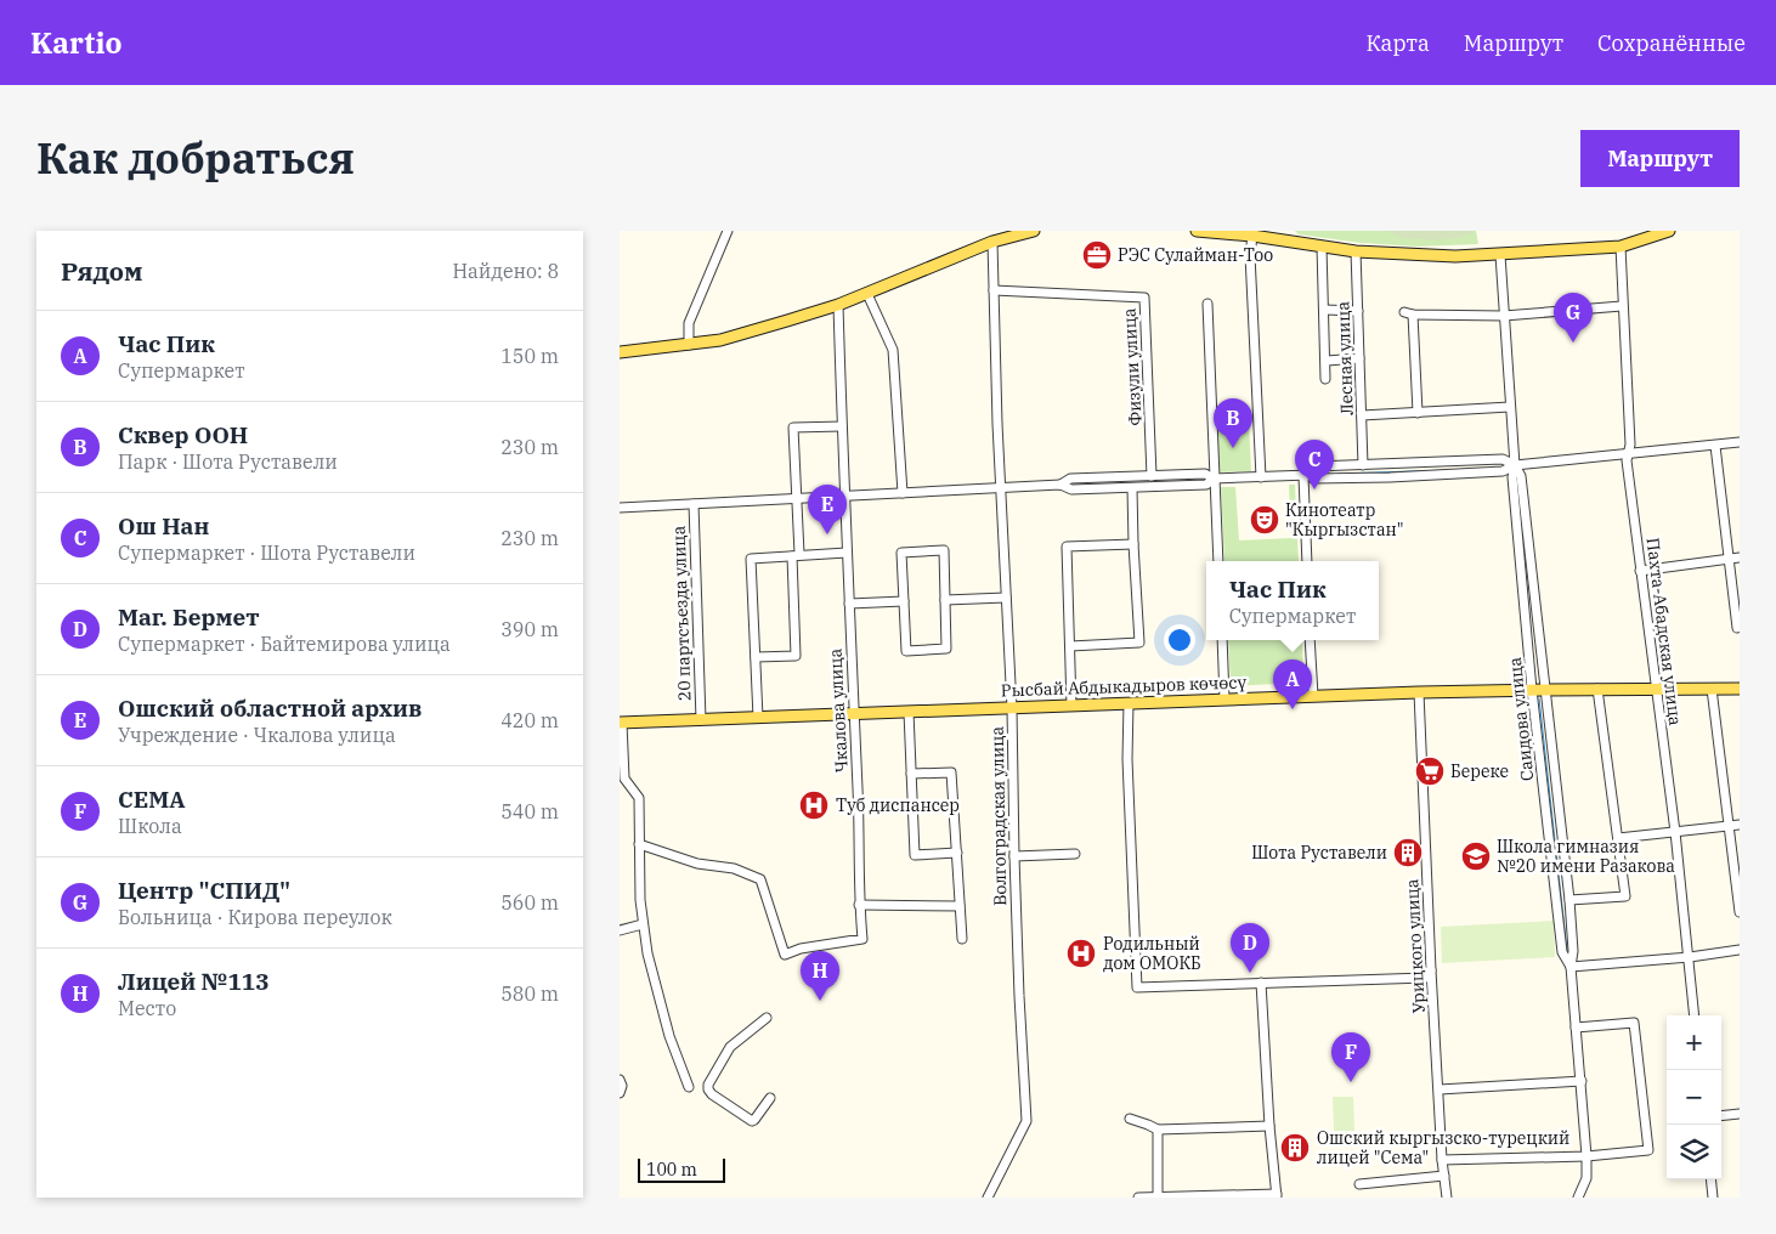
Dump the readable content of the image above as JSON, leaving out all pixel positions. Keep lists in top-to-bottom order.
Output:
{
  "streets": {
    "main road": ["Рысбай Абдыкадыров көчөсү"],
    "street": [
      "Лесная улица",
      "Физули улица",
      "20 партсъезда улица",
      "Пахта-Абадская улица",
      "Чкалова улица",
      "Саидова улица",
      "Волгоградская улица",
      "Урицкого улица"
    ]
  },
  "crossings": [
    ["Физули улица", "Волгоградская улица"],
    ["20 партсъезда улица", "Рысбай Абдыкадыров көчөсү"],
    ["Пахта-Абадская улица", "Рысбай Абдыкадыров көчөсү"],
    ["Рысбай Абдыкадыров көчөсү", "Чкалова улица"],
    ["Рысбай Абдыкадыров көчөсү", "Саидова улица"],
    ["Рысбай Абдыкадыров көчөсү", "Волгоградская улица"],
    ["Рысбай Абдыкадыров көчөсү", "Урицкого улица"]
  ],
  "places": {
    "office": ["РЭС Сулайман-Тоо"],
    "theatre": ["Кинотеатр \"Кыргызстан\""],
    "supermarket": ["Береке"],
    "hospital": ["Туб диспансер", "Родильный дом ОМОКБ"],
    "building": ["Шота Руставели", "Ошский кыргызско-турецкий лицей \"Сема\""],
    "school or university": ["Школа гимназия №20 имени Разакова"]
  },
  "scale_bar": "100 m",
  "page": {
    "header": "Kartio",
    "nav": ["Карта", "Маршрут", "Сохранённые"],
    "title": "Как добраться",
    "buttons": "Маршрут",
    "heading": ["Рядом", "Найдено: 8"],
    "pins": [
      "G",
      "B",
      "C",
      "E",
      "A",
      "D",
      "H",
      "F"
    ],
    "list": [
      {
        "mark": "A",
        "name": "Час Пик",
        "note": "Супермаркет",
        "value": "150 m"
      },
      {
        "mark": "B",
        "name": "Сквер ООН",
        "note": "Парк · Шота Руставели",
        "value": "230 m"
      },
      {
        "mark": "C",
        "name": "Ош Нан",
        "note": "Супермаркет · Шота Руставели",
        "value": "230 m"
      },
      {
        "mark": "D",
        "name": "Маг. Бермет",
        "note": "Супермаркет · Байтемирова улица",
        "value": "390 m"
      },
      {
        "mark": "E",
        "name": "Ошский областной архив",
        "note": "Учреждение · Чкалова улица",
        "value": "420 m"
      },
      {
        "mark": "F",
        "name": "СЕМА",
        "note": "Школа",
        "value": "540 m"
      },
      {
        "mark": "G",
        "name": "Центр \"СПИД\"",
        "note": "Больница · Кирова переулок",
        "value": "560 m"
      },
      {
        "mark": "H",
        "name": "Лицей №113",
        "note": "Место",
        "value": "580 m"
      }
    ],
    "popup": ["Час Пик", "Супермаркет"],
    "map_buttons": ["+", "−"],
    "scale": "100 m"
  }
}
